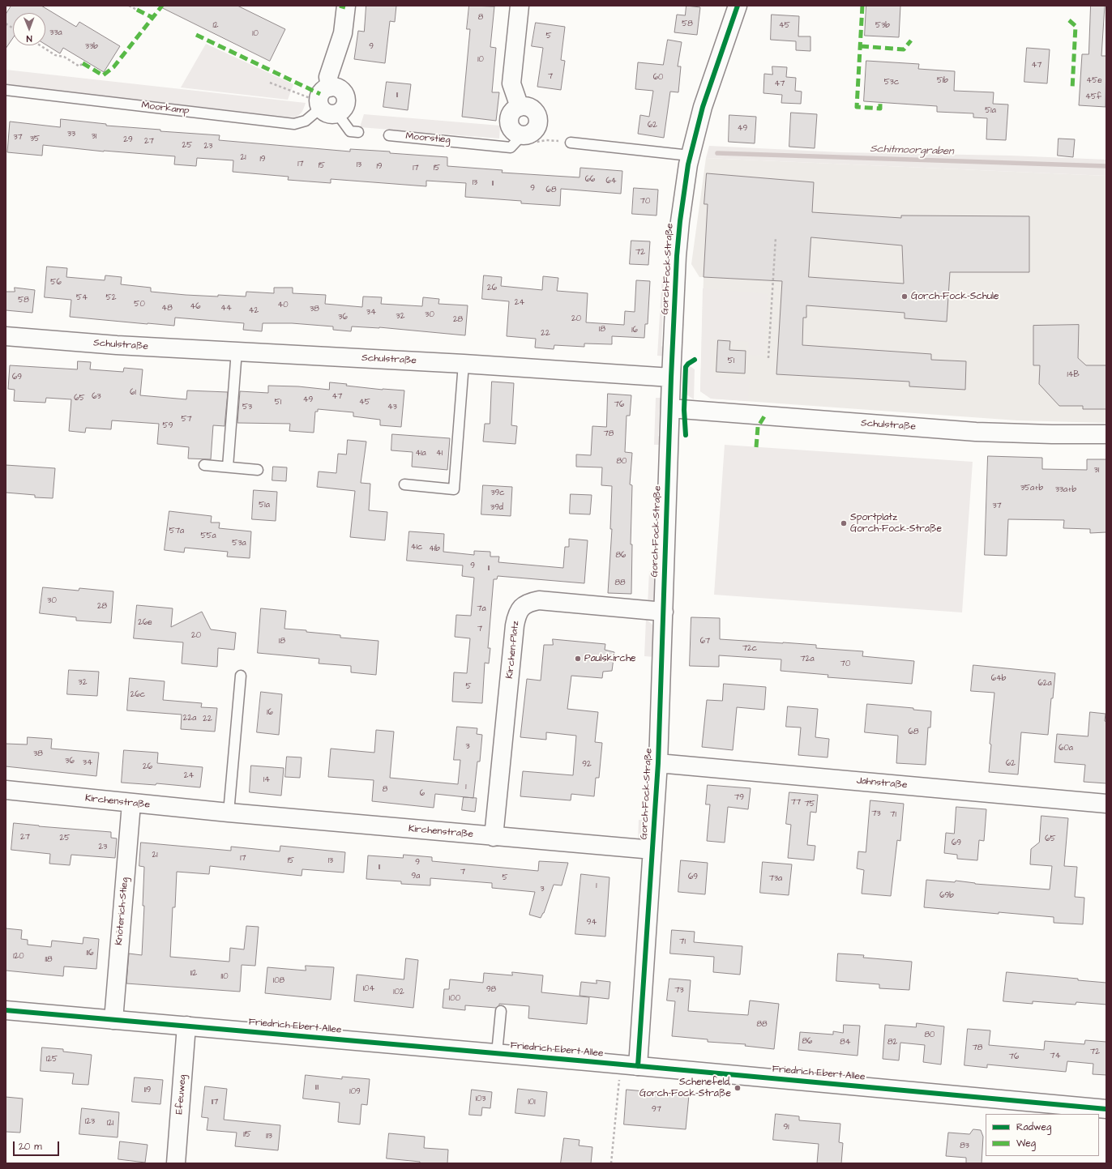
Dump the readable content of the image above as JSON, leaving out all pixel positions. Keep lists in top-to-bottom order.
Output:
{
  "streets": {
    "street": [
      "Moorkamp",
      "Gorch-Fock-Straße",
      "Schulstraße",
      "Kirchen-Platz",
      "Jahnstraße",
      "Kirchenstraße",
      "Knöterich-Stieg",
      "Friedrich-Ebert-Allee",
      "Efeuweg"
    ],
    "lane": ["Moorstieg"]
  },
  "crossings": [
    ["Gorch-Fock-Straße", "Schulstraße"],
    ["Gorch-Fock-Straße", "Kirchen-Platz"],
    ["Gorch-Fock-Straße", "Jahnstraße"],
    ["Gorch-Fock-Straße", "Kirchenstraße"],
    ["Gorch-Fock-Straße", "Friedrich-Ebert-Allee"],
    ["Kirchen-Platz", "Kirchenstraße"],
    ["Kirchenstraße", "Knöterich-Stieg"],
    ["Knöterich-Stieg", "Friedrich-Ebert-Allee"],
    ["Friedrich-Ebert-Allee", "Efeuweg"]
  ],
  "water": ["Schitmoorgraben"],
  "places": [
    "Gorch-Fock-Schule",
    "Sportplatz Gorch-Fock-Straße",
    "Paulskirche",
    "Schenefeld, Gorch-Fock-Straße"
  ],
  "house_numbers": [
    "8",
    "58",
    "12",
    "45",
    "53b",
    "33a",
    "10",
    "5",
    "33b",
    "9",
    "10",
    "47",
    "7",
    "60",
    "51b",
    "45e",
    "53c",
    "47",
    "11",
    "45f",
    "51a",
    "62",
    "49",
    "33",
    "31",
    "37",
    "35",
    "29",
    "27",
    "25",
    "23",
    "21",
    "19",
    "17",
    "13",
    "15",
    "19",
    "17",
    "15",
    "66",
    "64",
    "13",
    "11",
    "9",
    "68",
    "70",
    "72",
    "56",
    "26",
    "54",
    "52",
    "58",
    "24",
    "50",
    "40",
    "46",
    "48",
    "44",
    "38",
    "42",
    "34",
    "30",
    "32",
    "36",
    "20",
    "28",
    "18",
    "16",
    "22",
    "51",
    "14B",
    "69",
    "61",
    "63",
    "47",
    "65",
    "49",
    "51",
    "45",
    "76",
    "53",
    "43",
    "57",
    "59",
    "78",
    "41a",
    "41",
    "80",
    "31",
    "35a+b",
    "33a+b",
    "39c",
    "51a",
    "37",
    "39d",
    "57a",
    "55a",
    "53a",
    "41c",
    "41b",
    "86",
    "9",
    "11",
    "88",
    "30",
    "28",
    "7a",
    "26e",
    "7",
    "20",
    "18",
    "67",
    "72c",
    "72a",
    "70",
    "64b",
    "32",
    "62a",
    "5",
    "26c",
    "16",
    "22a",
    "22",
    "68",
    "3",
    "60a",
    "38",
    "36",
    "34",
    "62",
    "92",
    "26",
    "24",
    "14",
    "1",
    "8",
    "6",
    "79",
    "77",
    "75",
    "73",
    "71",
    "27",
    "25",
    "65",
    "69",
    "23",
    "21",
    "17",
    "15",
    "13",
    "9",
    "11",
    "7",
    "9a",
    "69",
    "5",
    "73a",
    "1",
    "3",
    "69b",
    "94",
    "71",
    "116",
    "120",
    "118",
    "112",
    "110",
    "108",
    "104",
    "98",
    "73",
    "102",
    "100",
    "88",
    "80",
    "86",
    "84",
    "82",
    "78",
    "72",
    "74",
    "76",
    "125",
    "111",
    "119",
    "109",
    "103",
    "117",
    "101",
    "97",
    "123",
    "121",
    "91",
    "115",
    "113",
    "83"
  ],
  "legend": ["Radweg", "Weg"],
  "scale_bar": "20 m",
  "north": "bottom"
}
